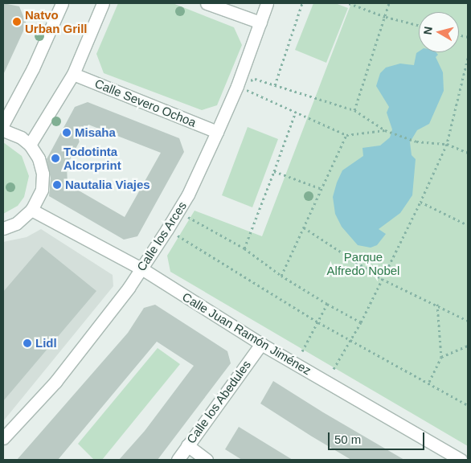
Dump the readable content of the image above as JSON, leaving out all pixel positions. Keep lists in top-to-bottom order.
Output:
{
  "streets": {
    "street": [
      "Calle Severo Ochoa",
      "Calle los Arces",
      "Calle Juan Ramón Jiménez",
      "Calle los Abedules"
    ]
  },
  "crossings": [
    ["Calle Severo Ochoa", "Calle los Arces"],
    ["Calle los Arces", "Calle Juan Ramón Jiménez"],
    ["Calle Juan Ramón Jiménez", "Calle los Abedules"]
  ],
  "parks": ["Parque Alfredo Nobel"],
  "places": [
    "Natvo Urban Grill",
    "Misaha",
    "Todotinta Alcorprint",
    "Nautalia Viajes",
    "Lidl"
  ],
  "scale_bar": "50 m",
  "north": "left"
}
